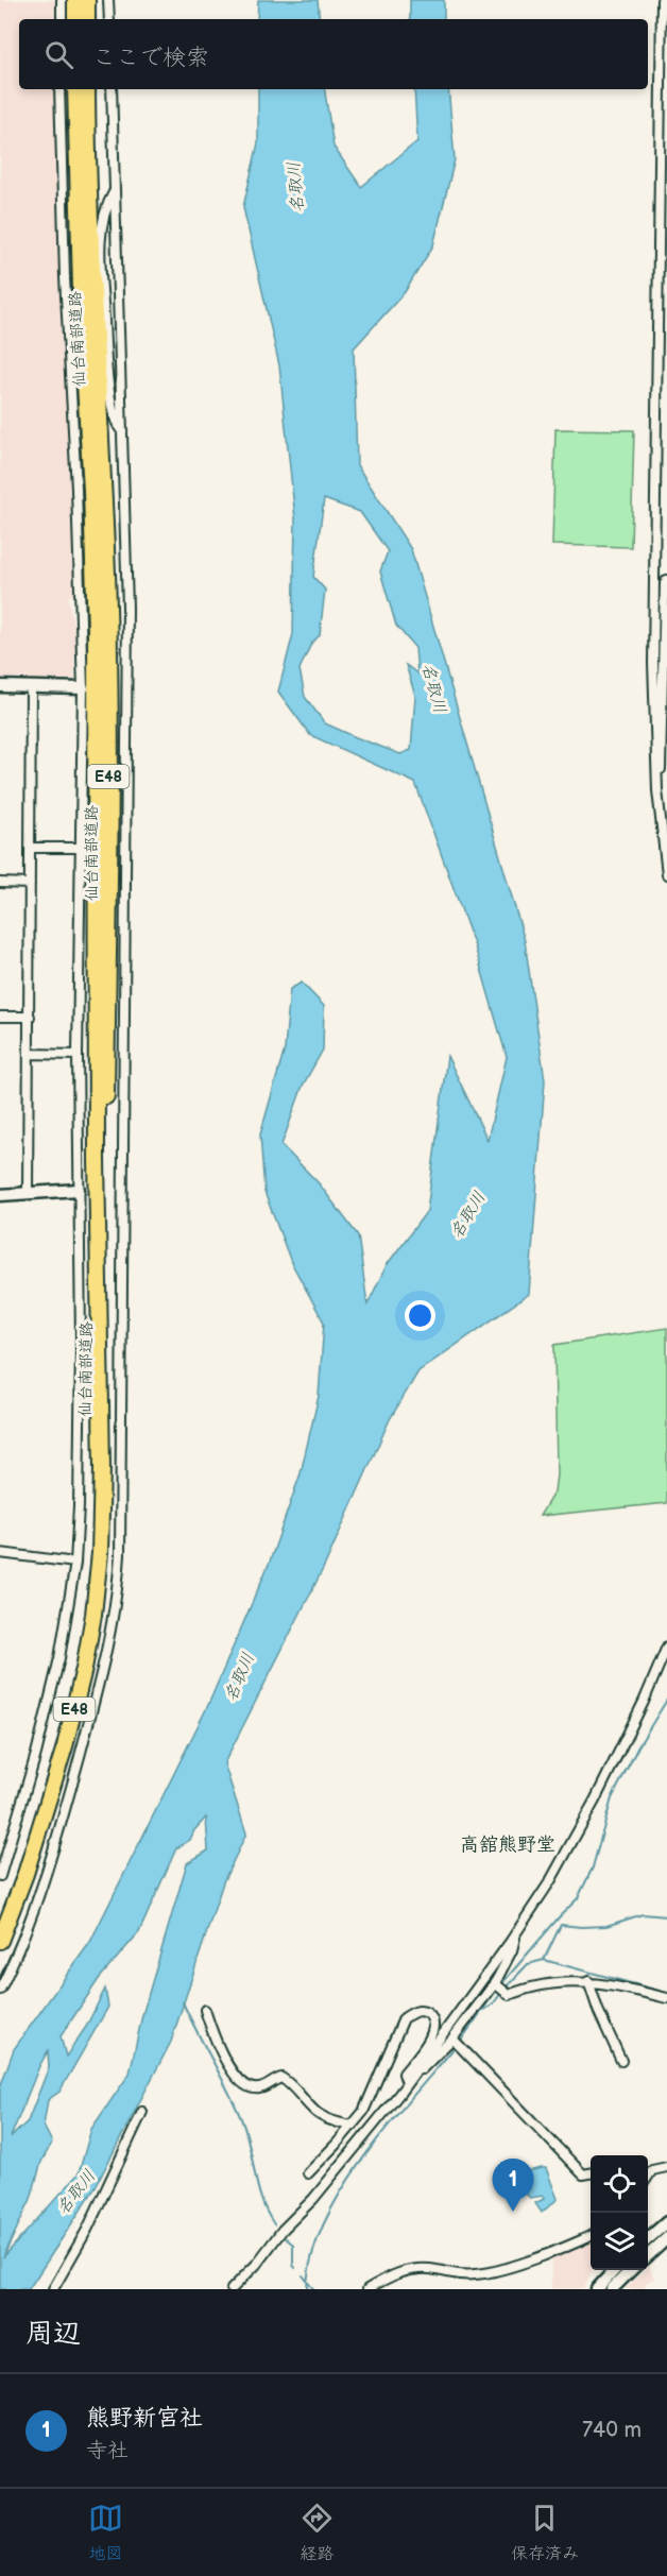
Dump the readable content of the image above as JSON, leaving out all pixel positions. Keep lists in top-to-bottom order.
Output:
{
  "streets": {
    "highway": ["仙台南部道路", "E48"]
  },
  "districts": ["高舘熊野堂"],
  "water": ["名取川"],
  "page": {
    "search": "ここで検索",
    "pins": "1",
    "heading": "周辺",
    "list": [
      {
        "mark": "1",
        "name": "熊野新宮社",
        "note": "寺社",
        "value": "740 m"
      }
    ],
    "nav": ["地図", "経路", "保存済み"]
  }
}
